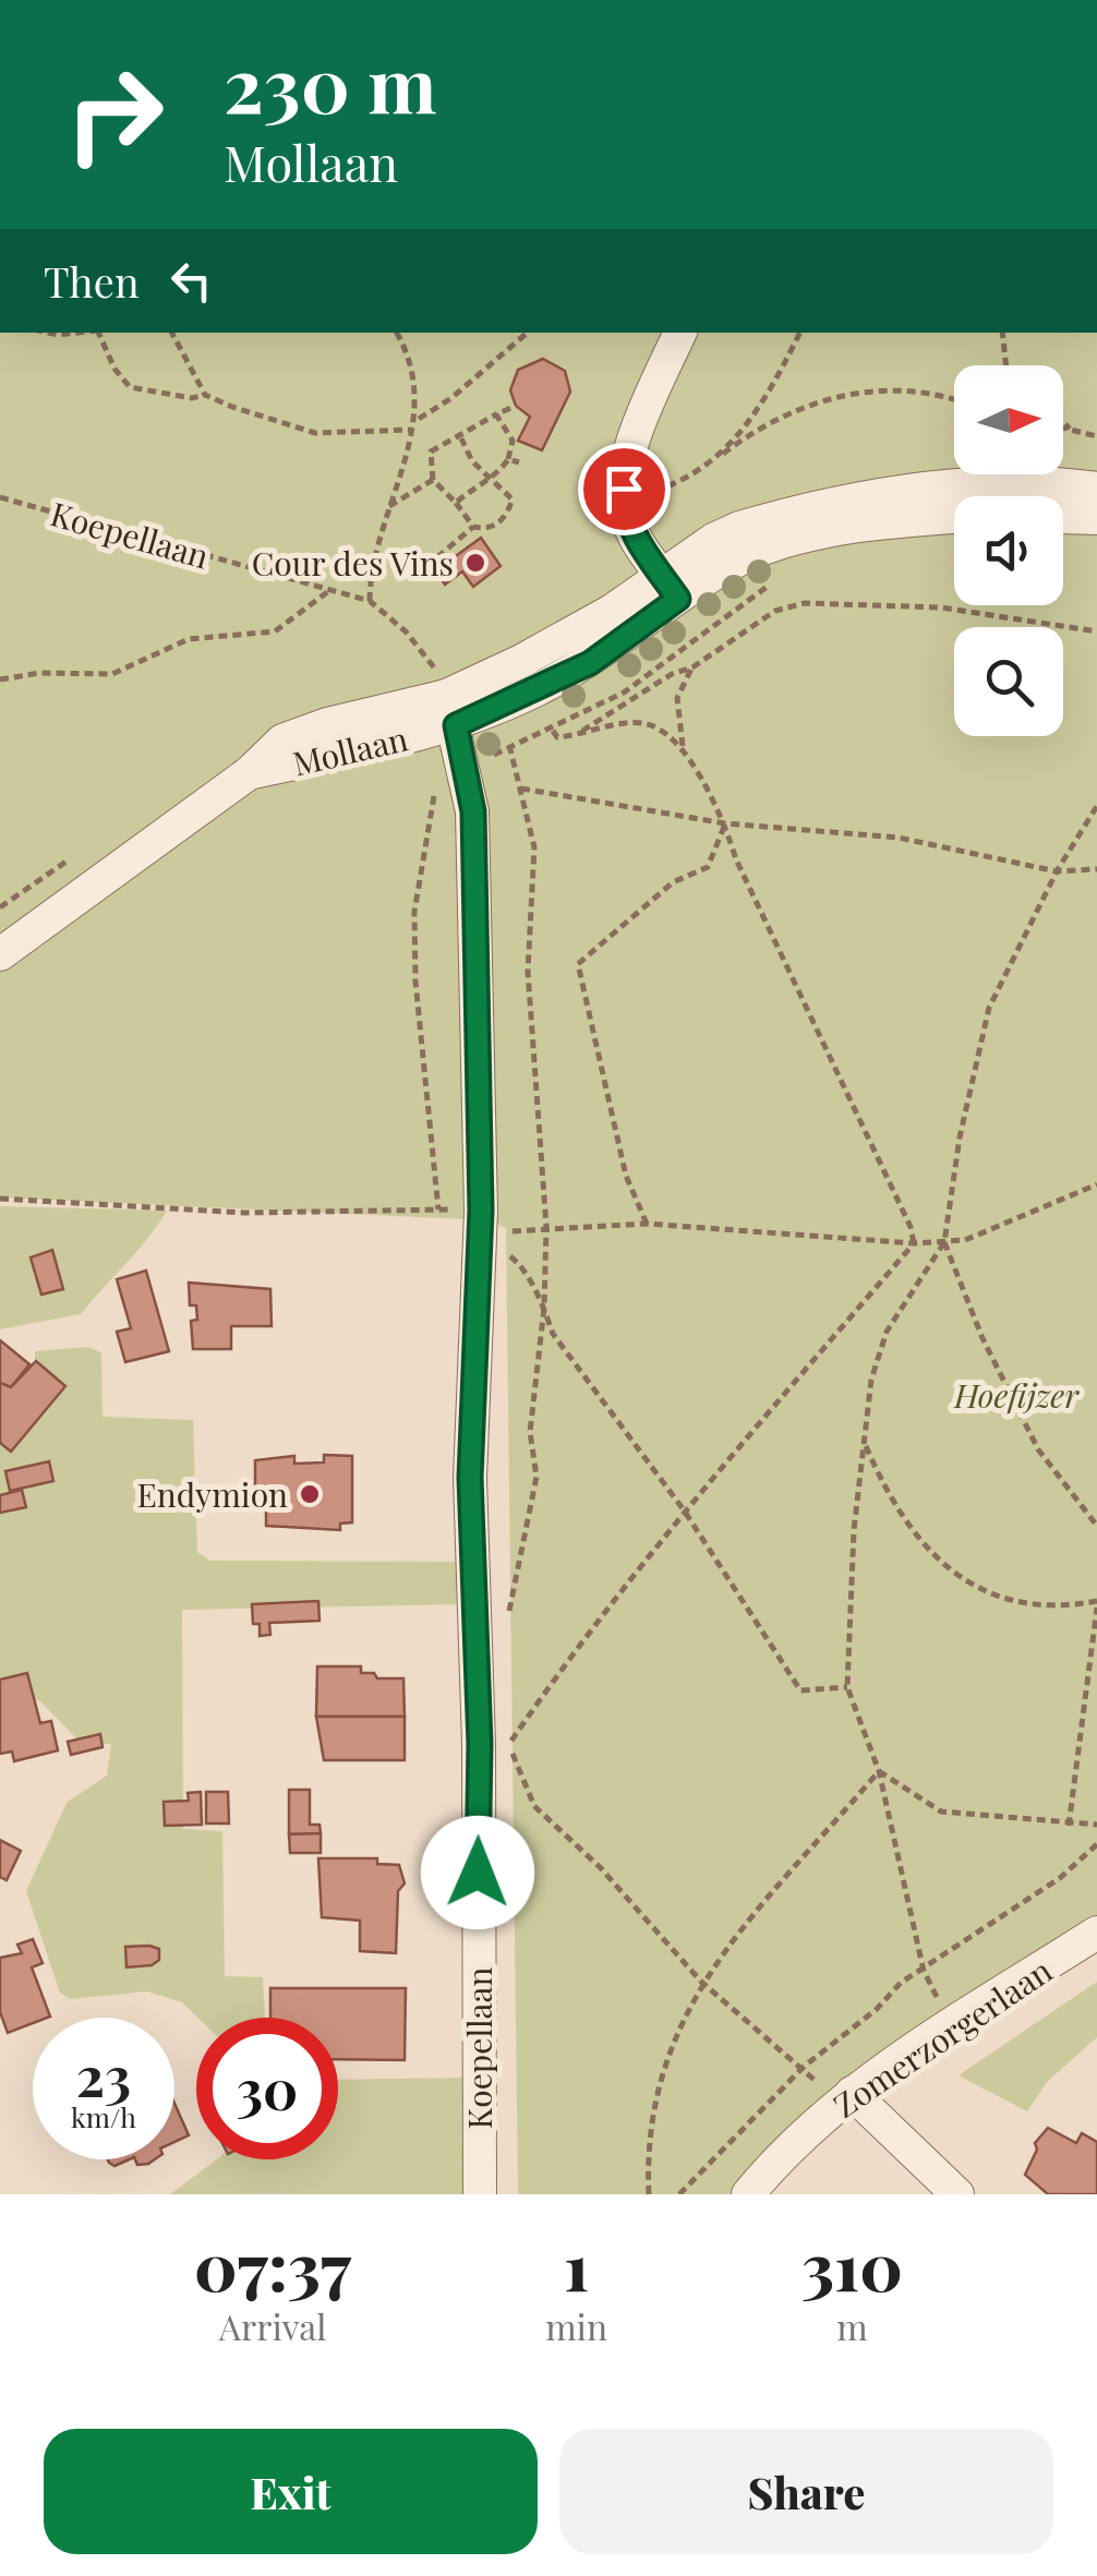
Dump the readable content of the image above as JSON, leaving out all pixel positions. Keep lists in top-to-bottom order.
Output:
{
  "streets": {
    "street": ["Koepellaan", "Mollaan", "Zomerzorgerlaan"]
  },
  "crossings": [
    ["Koepellaan", "Mollaan"]
  ],
  "parks": ["Hoefijzer"],
  "places": ["Cour des Vins", "Endymion"],
  "north": "right",
  "page": {
    "turn": ["230 m", "Mollaan"],
    "then": "Then",
    "speed": "23 km/h",
    "limit": "30",
    "eta": [
      "07:37",
      "Arrival",
      "1",
      "min",
      "310",
      "m"
    ],
    "buttons": ["Exit", "Share"]
  }
}
